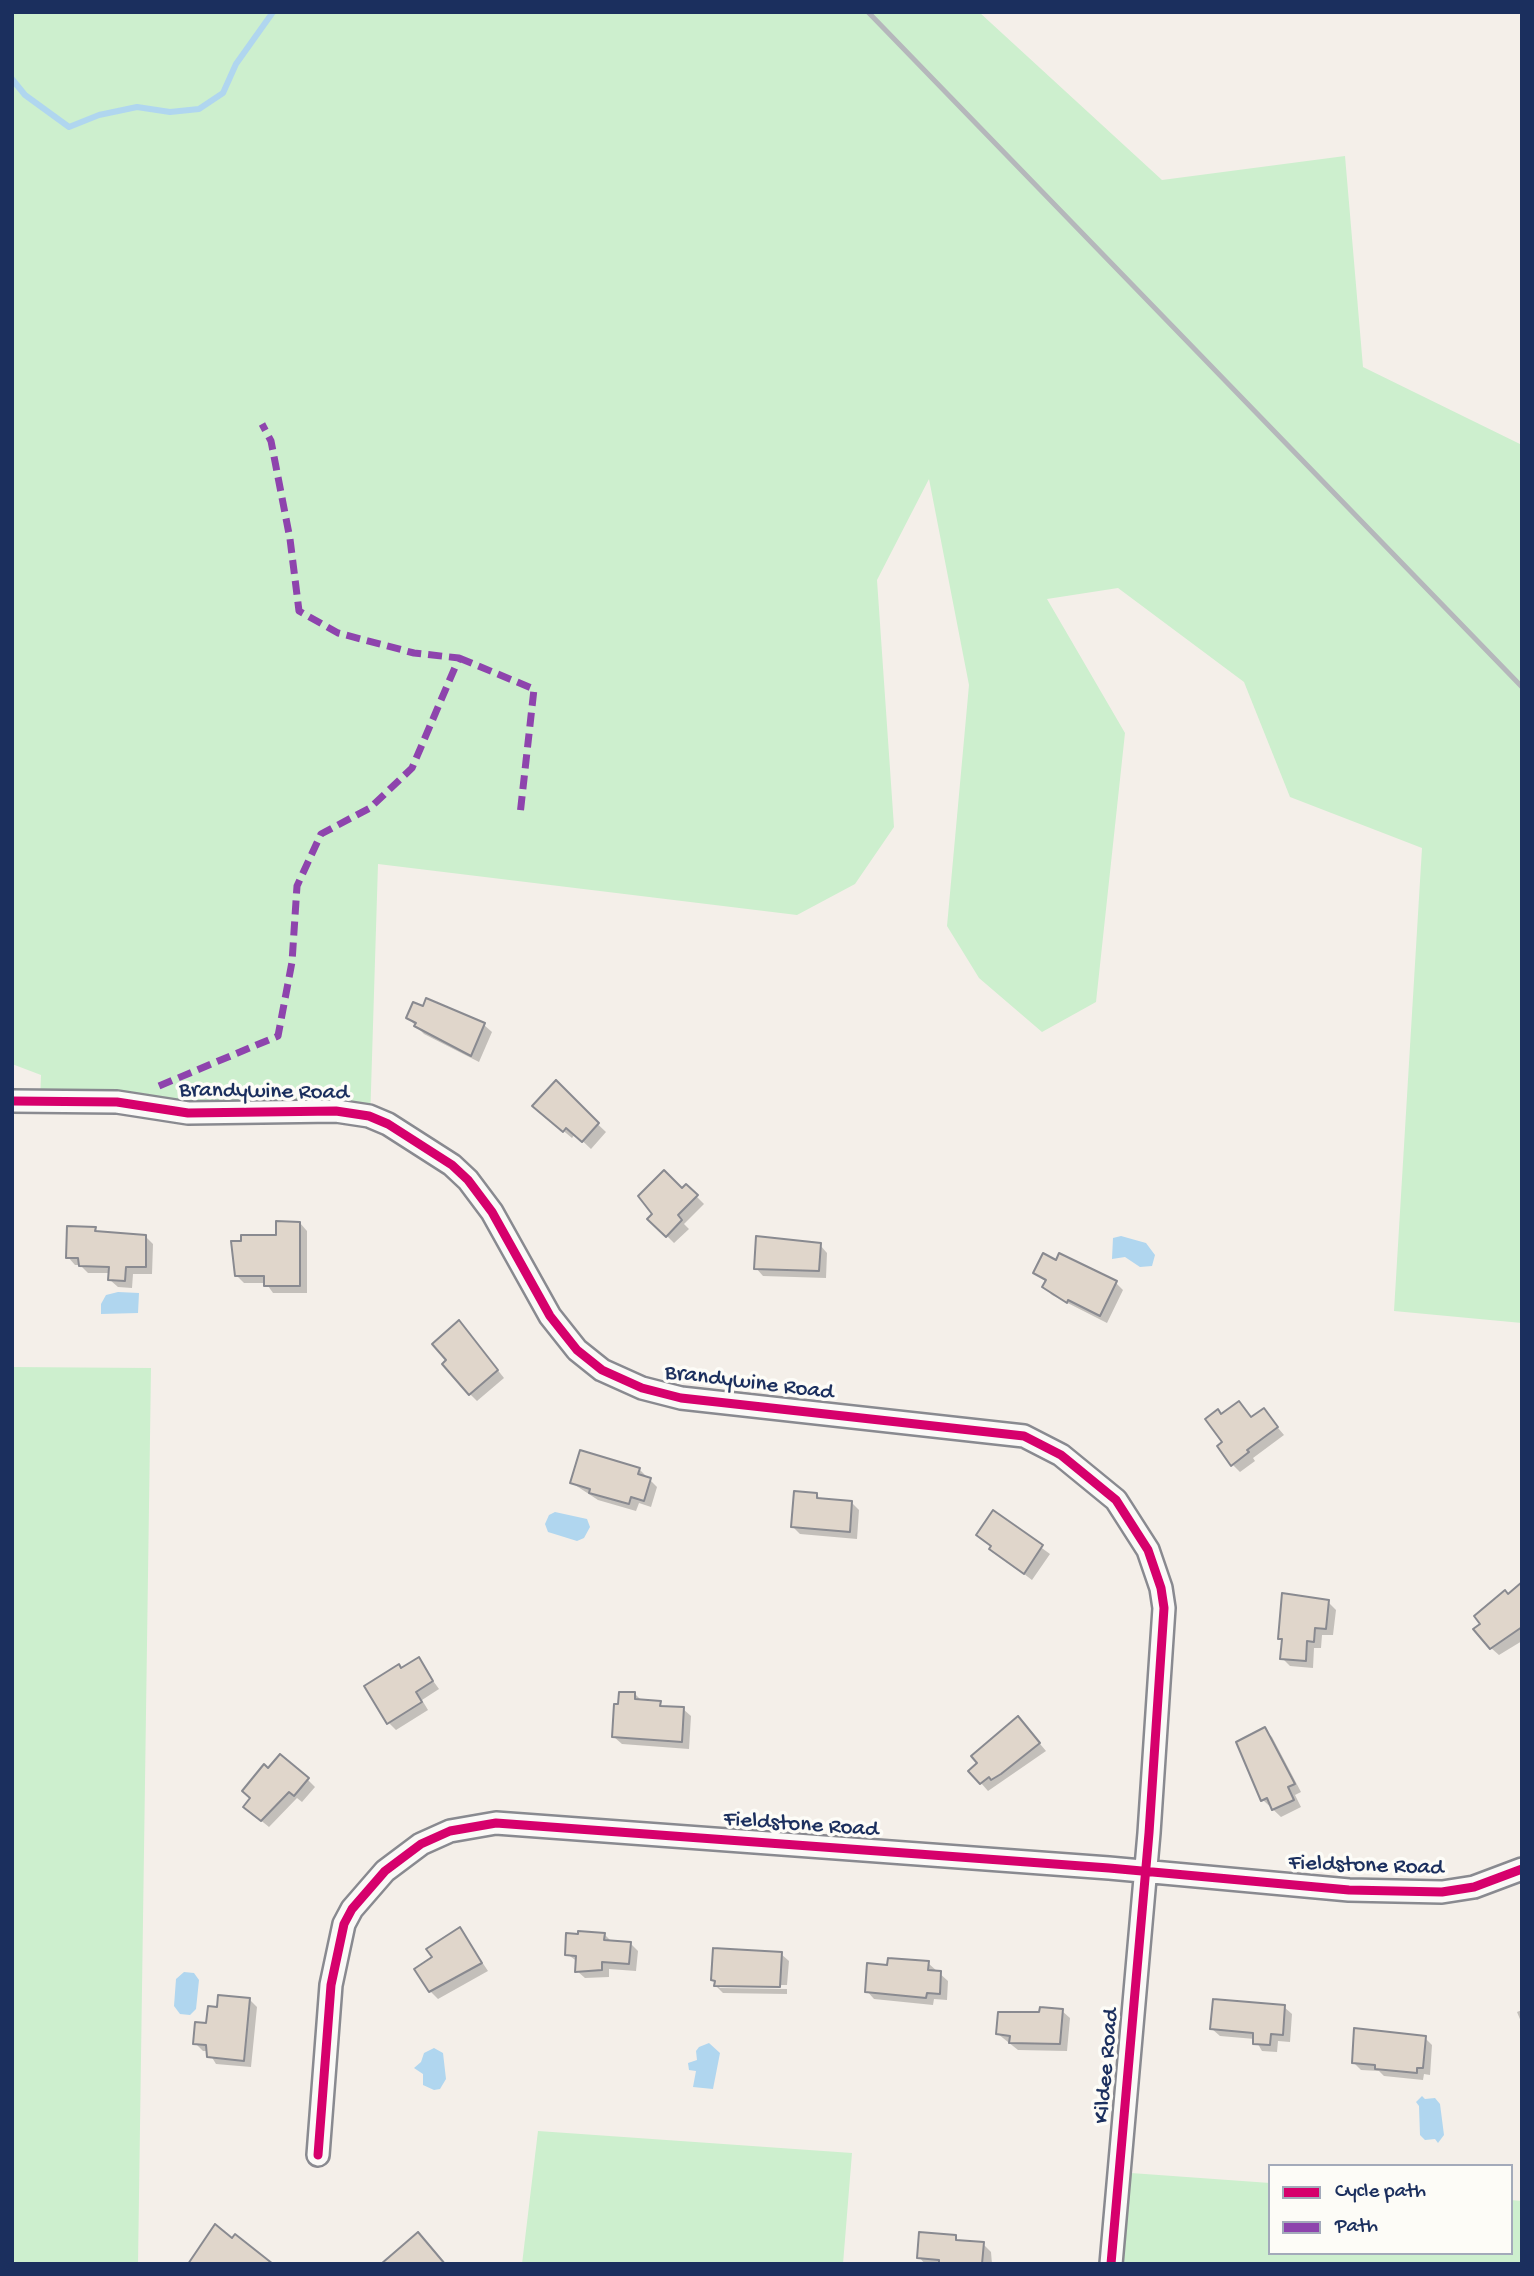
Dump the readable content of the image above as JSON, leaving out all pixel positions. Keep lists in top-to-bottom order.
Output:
{
  "streets": {
    "street": ["Brandywine Road", "Fieldstone Road", "Kildee Road"]
  },
  "crossings": [
    ["Brandywine Road", "Fieldstone Road"],
    ["Brandywine Road", "Kildee Road"],
    ["Fieldstone Road", "Kildee Road"]
  ],
  "legend": ["Cycle path", "Path"]
}
